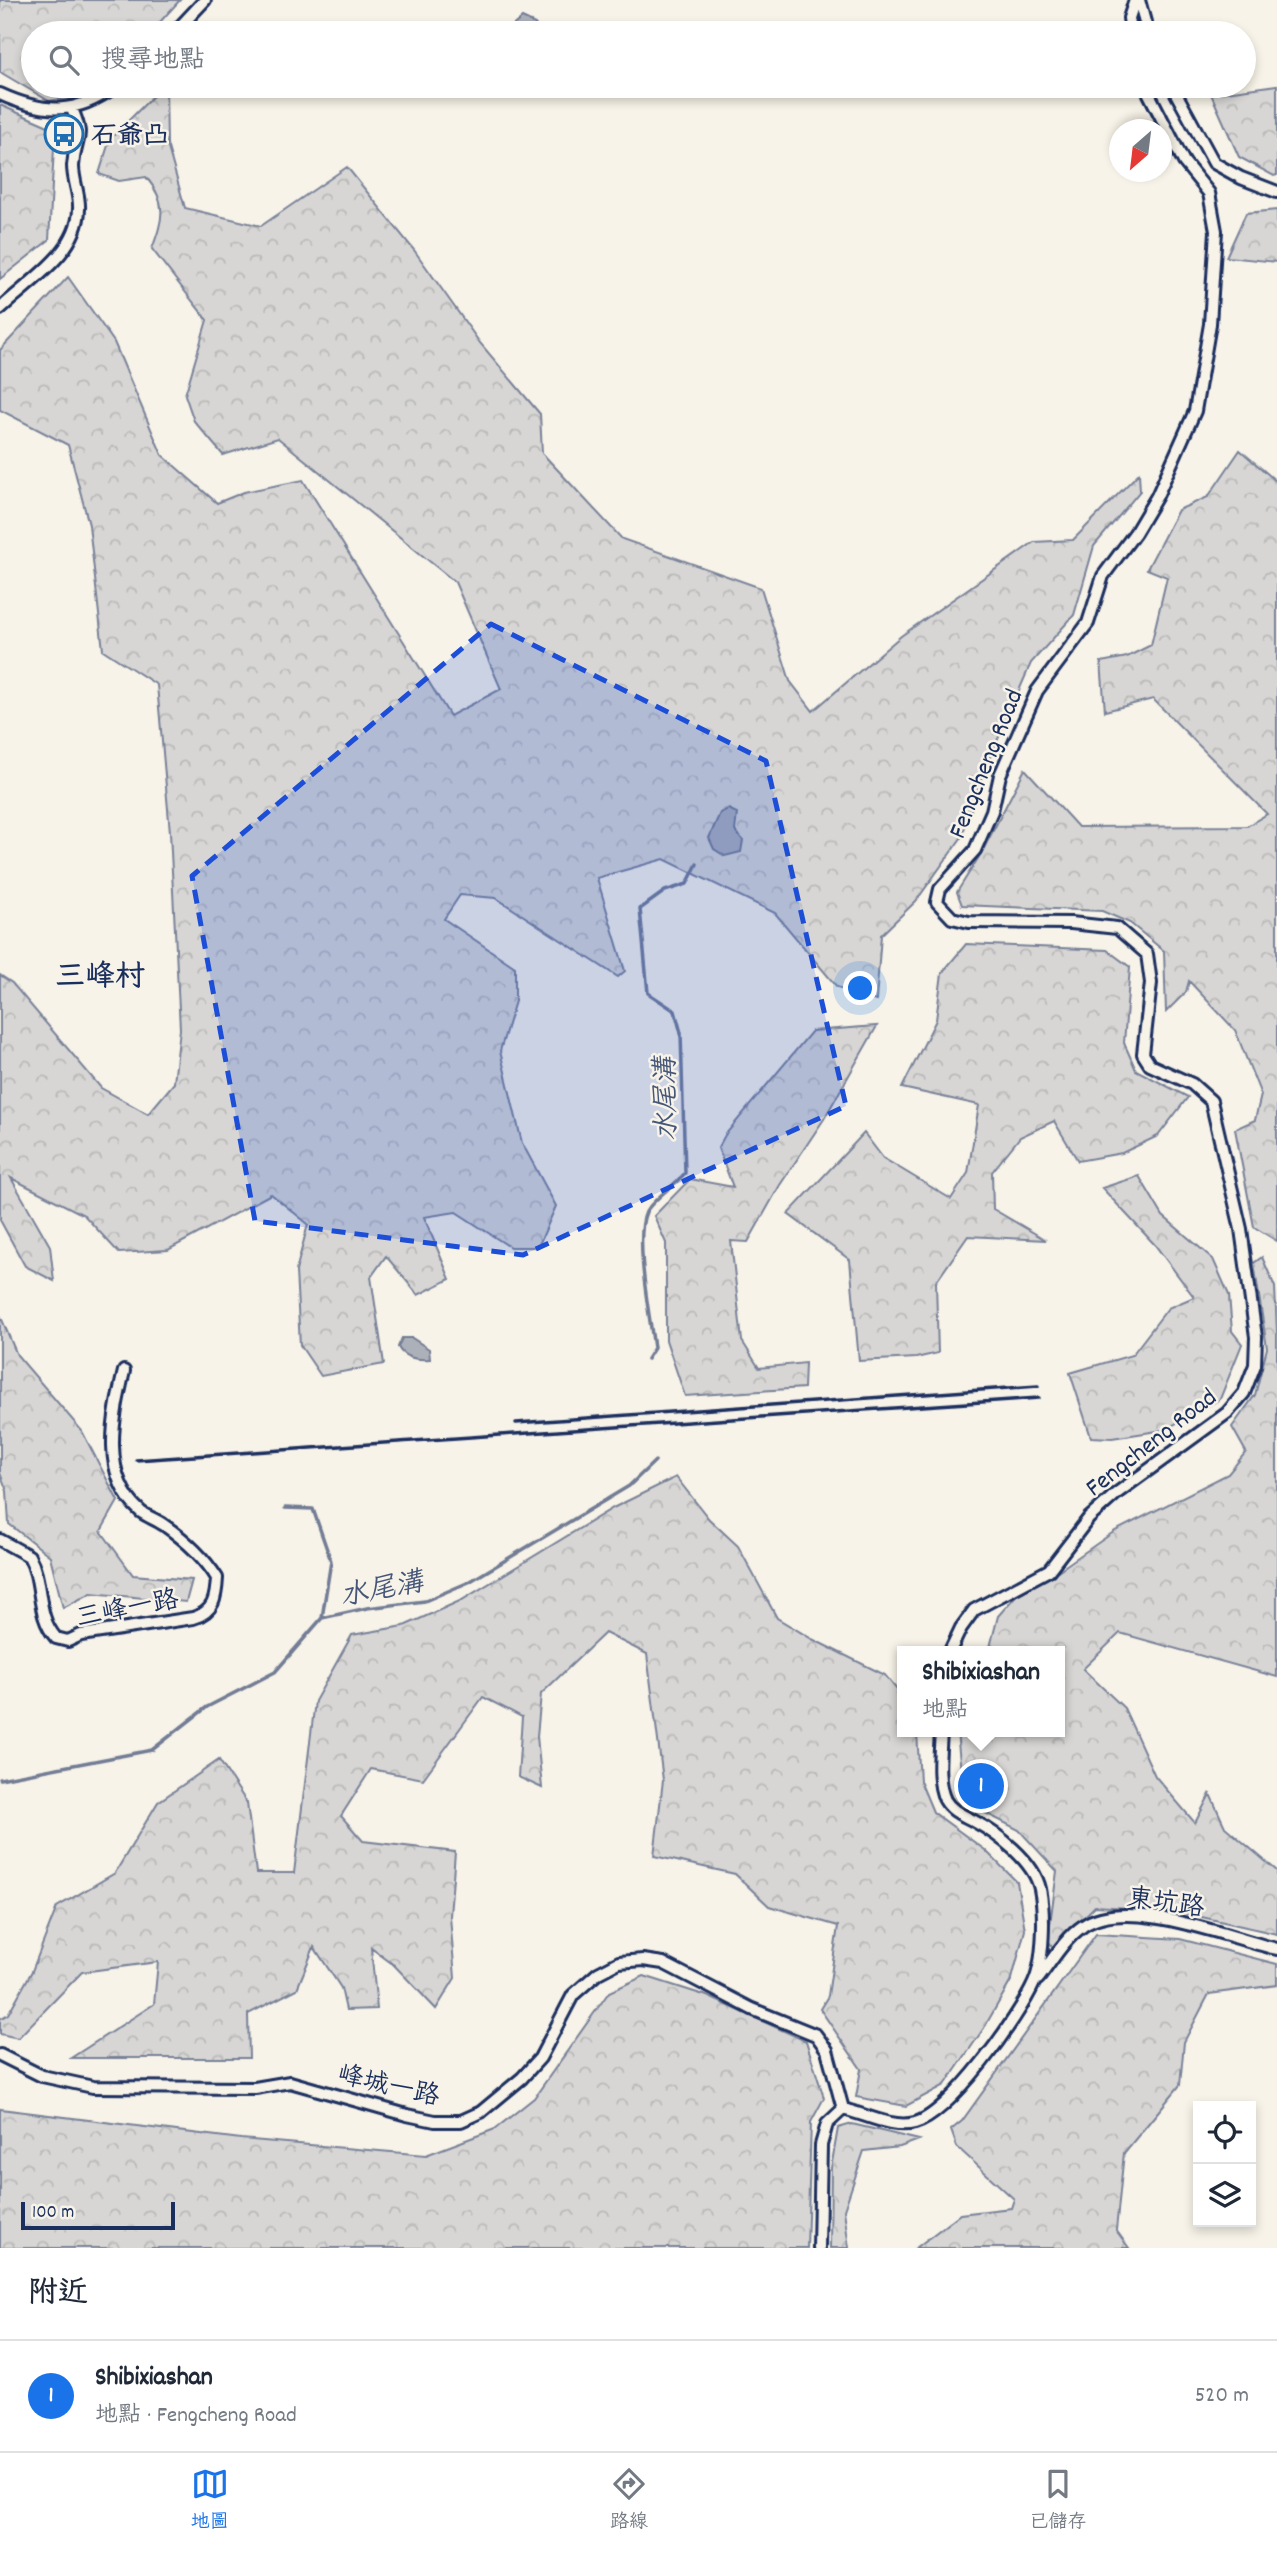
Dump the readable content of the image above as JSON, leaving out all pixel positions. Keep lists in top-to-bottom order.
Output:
{
  "streets": {
    "street": [
      "Fengcheng Road",
      "三峰一路",
      "東坑路",
      "峰城一路"
    ]
  },
  "districts": ["三峰村"],
  "water": ["水尾溝"],
  "places": {
    "bus stop": ["石爺凸"]
  },
  "scale_bar": "100 m",
  "north": "bottom left",
  "page": {
    "search": "搜尋地點",
    "popup": ["Shibixiashan", "地點"],
    "pins": "1",
    "scale": "100 m",
    "heading": "附近",
    "list": [
      {
        "mark": "1",
        "name": "Shibixiashan",
        "note": "地點 · Fengcheng Road",
        "value": "520 m"
      }
    ],
    "nav": ["地圖", "路線", "已儲存"]
  }
}
